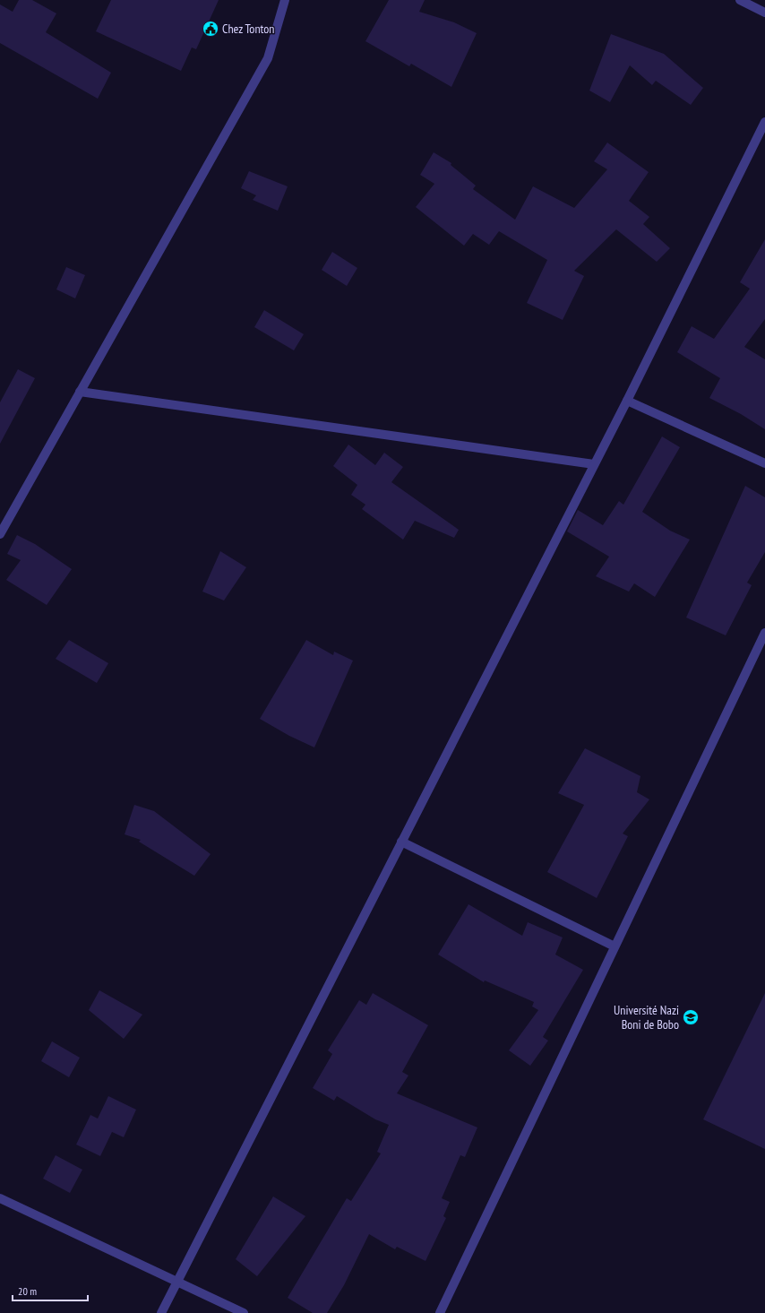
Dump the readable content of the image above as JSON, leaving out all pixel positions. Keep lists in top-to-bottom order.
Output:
{
  "places": {
    "public building": ["Chez Tonton"],
    "school or university": ["Université Nazi Boni de Bobo"]
  },
  "scale_bar": "20 m"
}
